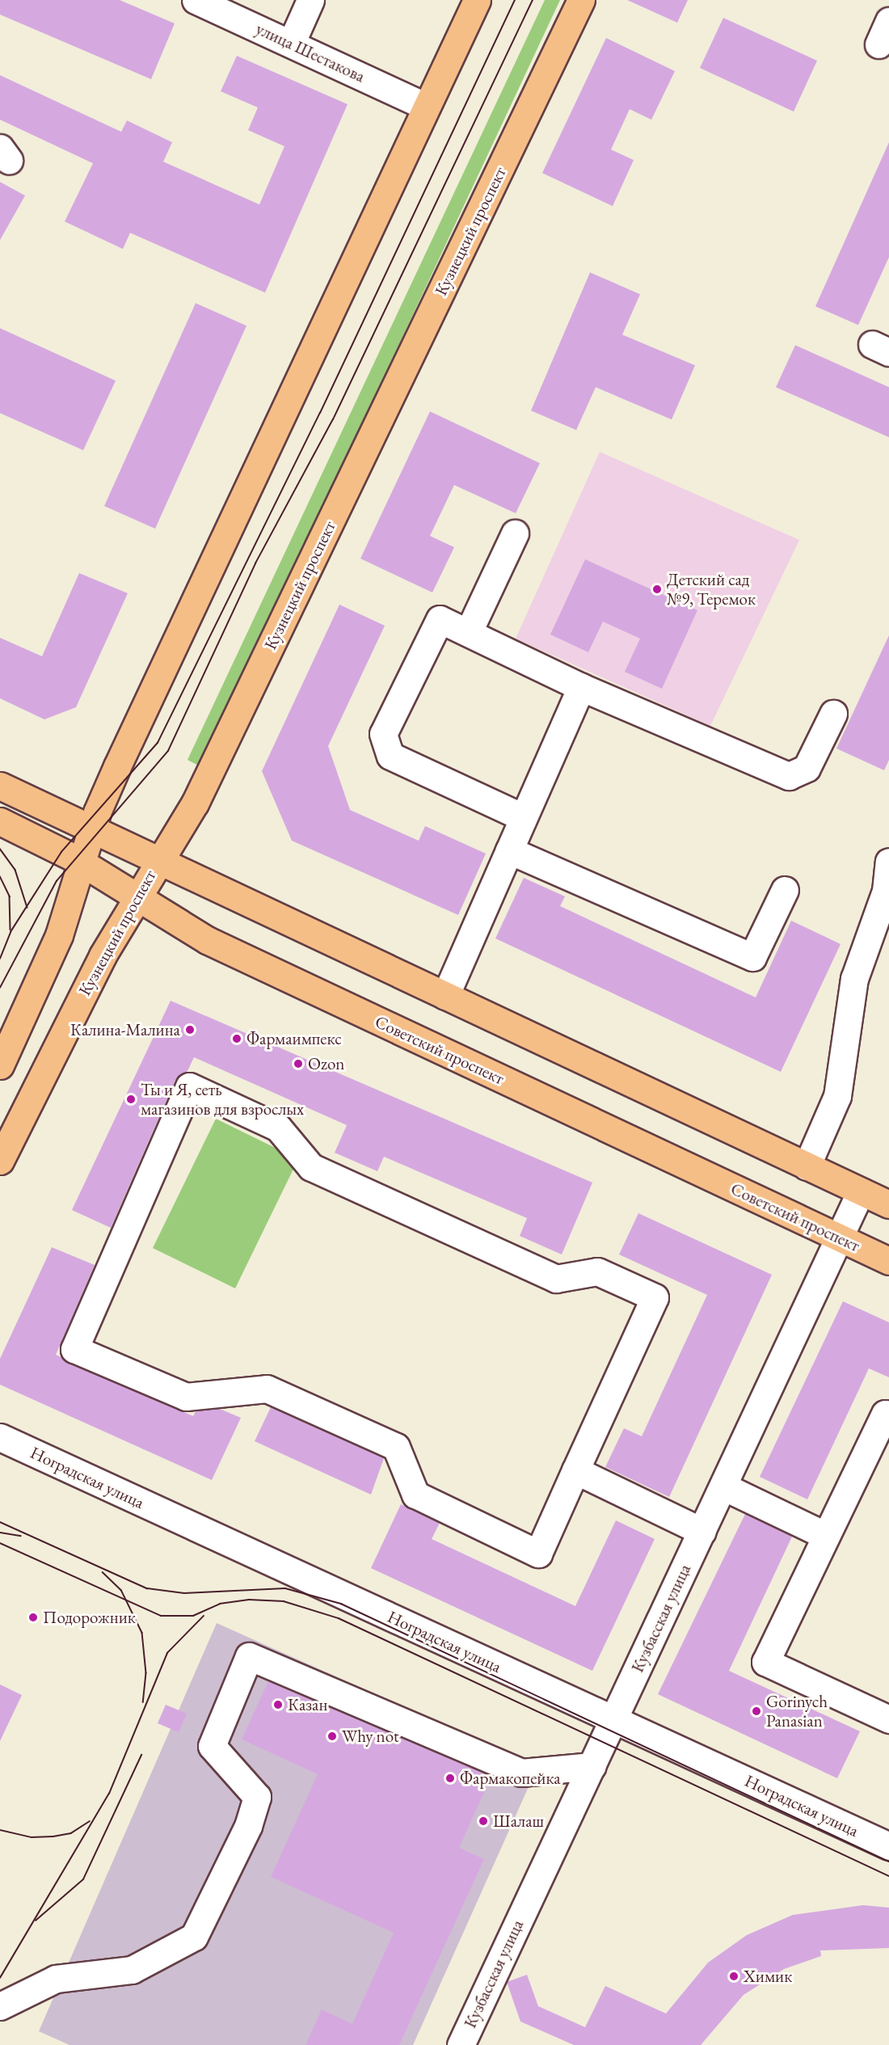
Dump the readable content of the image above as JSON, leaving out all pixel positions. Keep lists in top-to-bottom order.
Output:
{
  "streets": {
    "main road": ["Кузнецкий проспект", "Советский проспект"],
    "street": ["улица Шестакова", "Ноградская улица", "Кузбасская улица"]
  },
  "crossings": [
    ["Кузнецкий проспект", "Советский проспект"],
    ["Советский проспект", "Кузбасская улица"],
    ["Ноградская улица", "Кузбасская улица"]
  ],
  "places": [
    "Детский сад №9, Теремок",
    "Калина-Малина",
    "Фармаимпекс",
    "Ozon",
    "Ты и Я, сеть магазинов для взрослых",
    "Подорожник",
    "Казан",
    "Gorinych Panasian",
    "Why not",
    "Фармакопейка",
    "Шалаш",
    "Химик"
  ]
}
